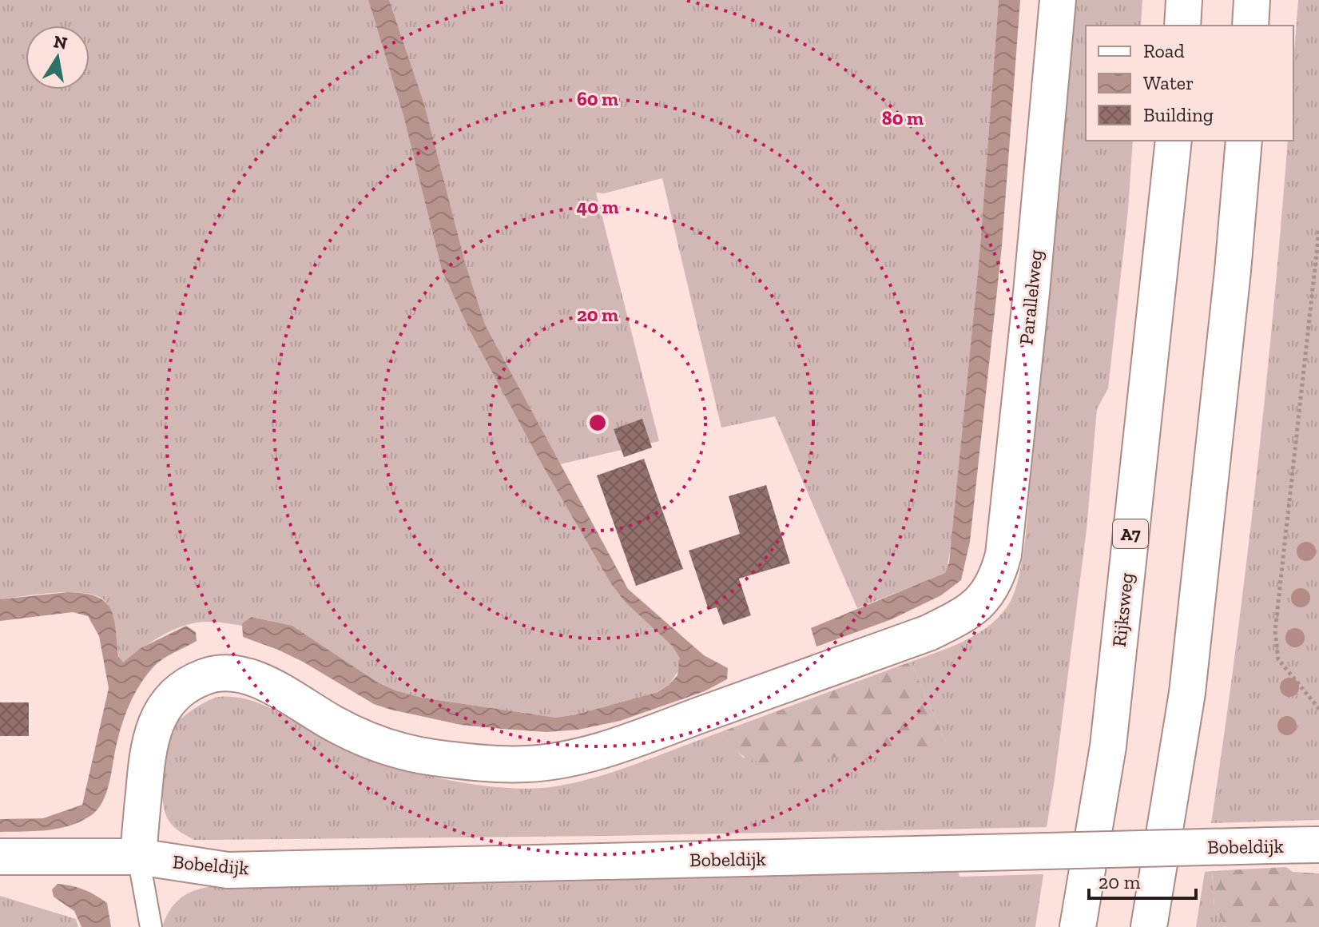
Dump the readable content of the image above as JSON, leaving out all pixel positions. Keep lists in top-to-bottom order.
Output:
{
  "streets": {
    "main road": [
      "Parallelweg",
      "A7",
      "Rijksweg",
      "Bobeldijk"
    ]
  },
  "crossings": [
    ["Parallelweg", "Bobeldijk"]
  ],
  "legend": ["Road", "Water", "Building"],
  "scale_bar": "20 m",
  "north": "top",
  "rings": [
    "60 m",
    "80 m",
    "40 m",
    "20 m"
  ]
}
